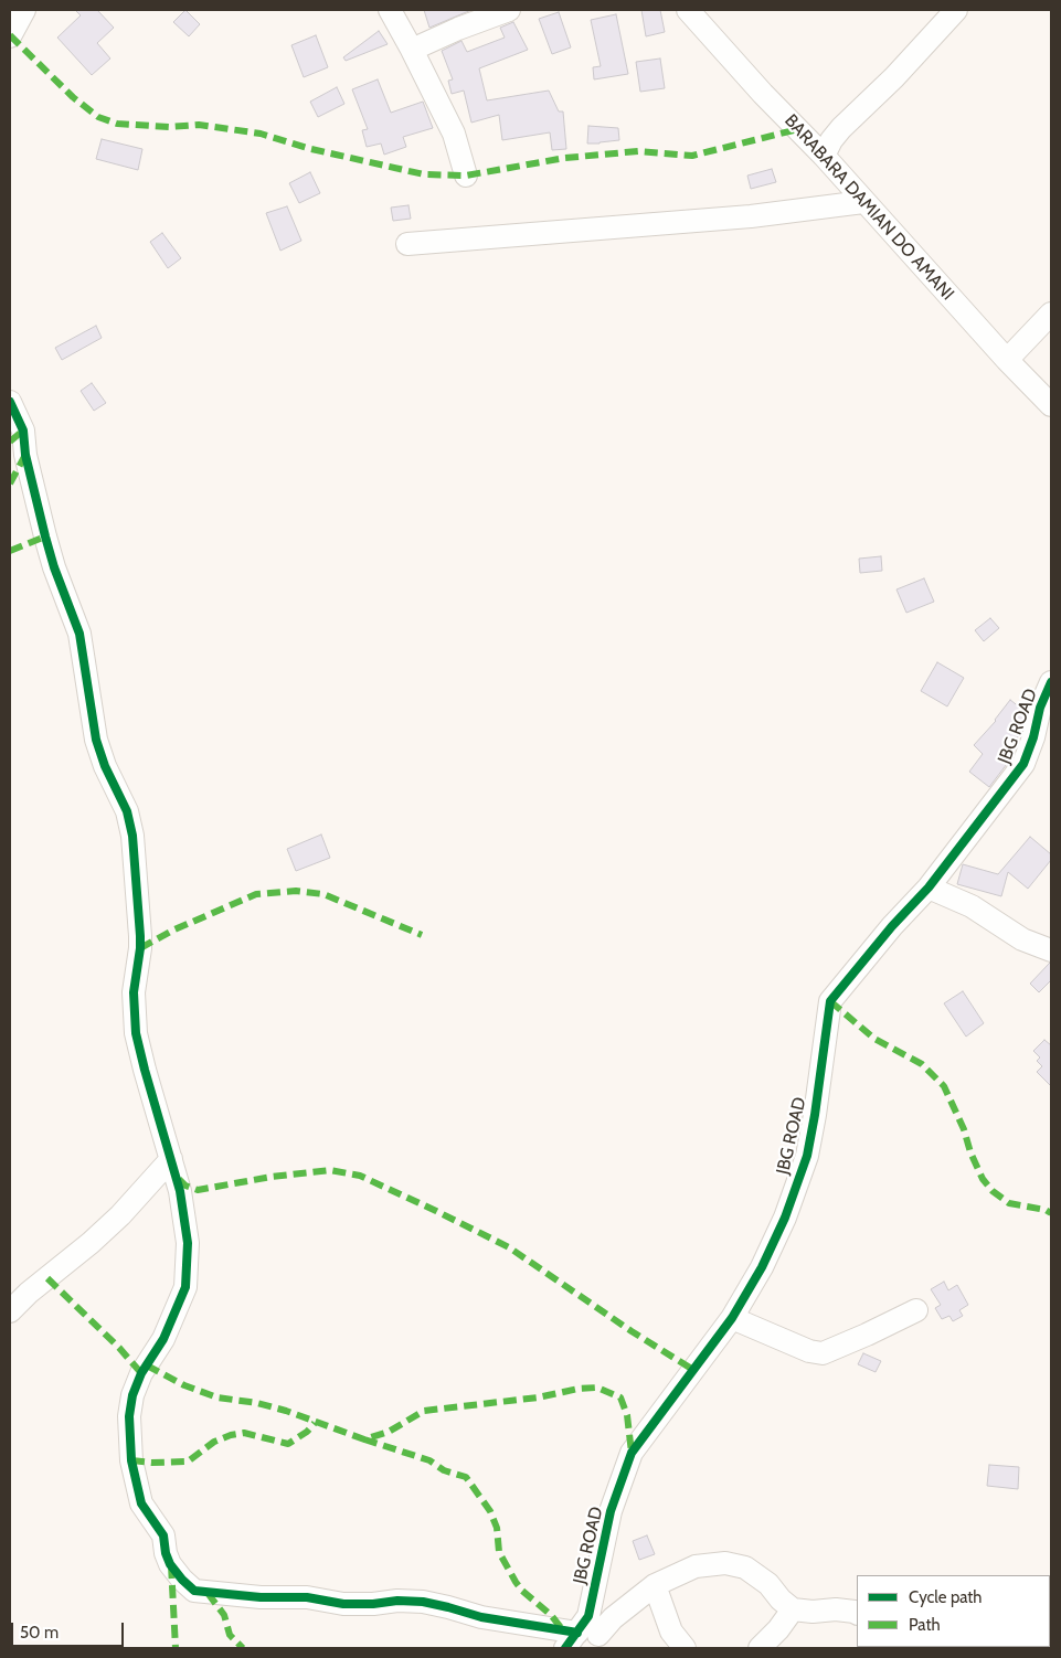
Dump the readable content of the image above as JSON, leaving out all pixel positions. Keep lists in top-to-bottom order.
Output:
{
  "streets": {
    "street": ["BARABARA DAMIAN DO AMANI", "JBG ROAD"]
  },
  "legend": ["Cycle path", "Path"],
  "scale_bar": "50 m"
}
